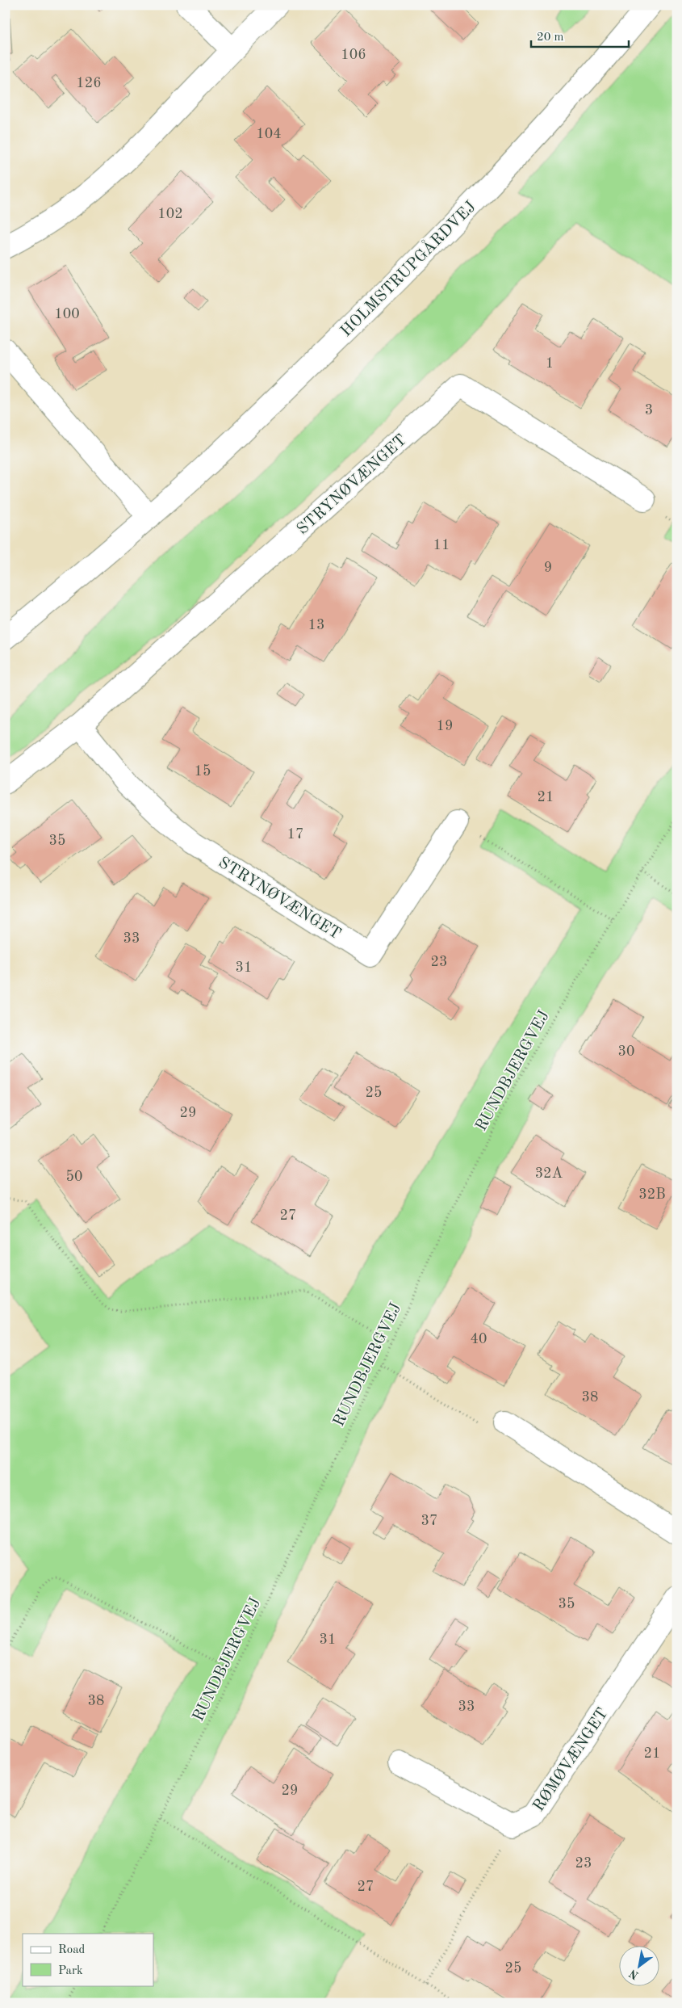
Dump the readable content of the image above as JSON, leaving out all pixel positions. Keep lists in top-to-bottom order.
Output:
{
  "streets": {
    "street": ["HOLMSTRUPGÅRDVEJ", "STRYNØVÆNGET", "RØMØVÆNGET"],
    "path": ["RUNDBJERGVEJ"]
  },
  "house_numbers": [
    "106",
    "126",
    "104",
    "102",
    "100",
    "1",
    "3",
    "11",
    "9",
    "13",
    "19",
    "15",
    "21",
    "17",
    "35",
    "33",
    "23",
    "31",
    "30",
    "25",
    "29",
    "32A",
    "50",
    "32B",
    "27",
    "40",
    "38",
    "37",
    "35",
    "31",
    "38",
    "33",
    "21",
    "29",
    "23",
    "27",
    "25"
  ],
  "legend": ["Road", "Park"],
  "scale_bar": "20 m",
  "north": "bottom left"
}
